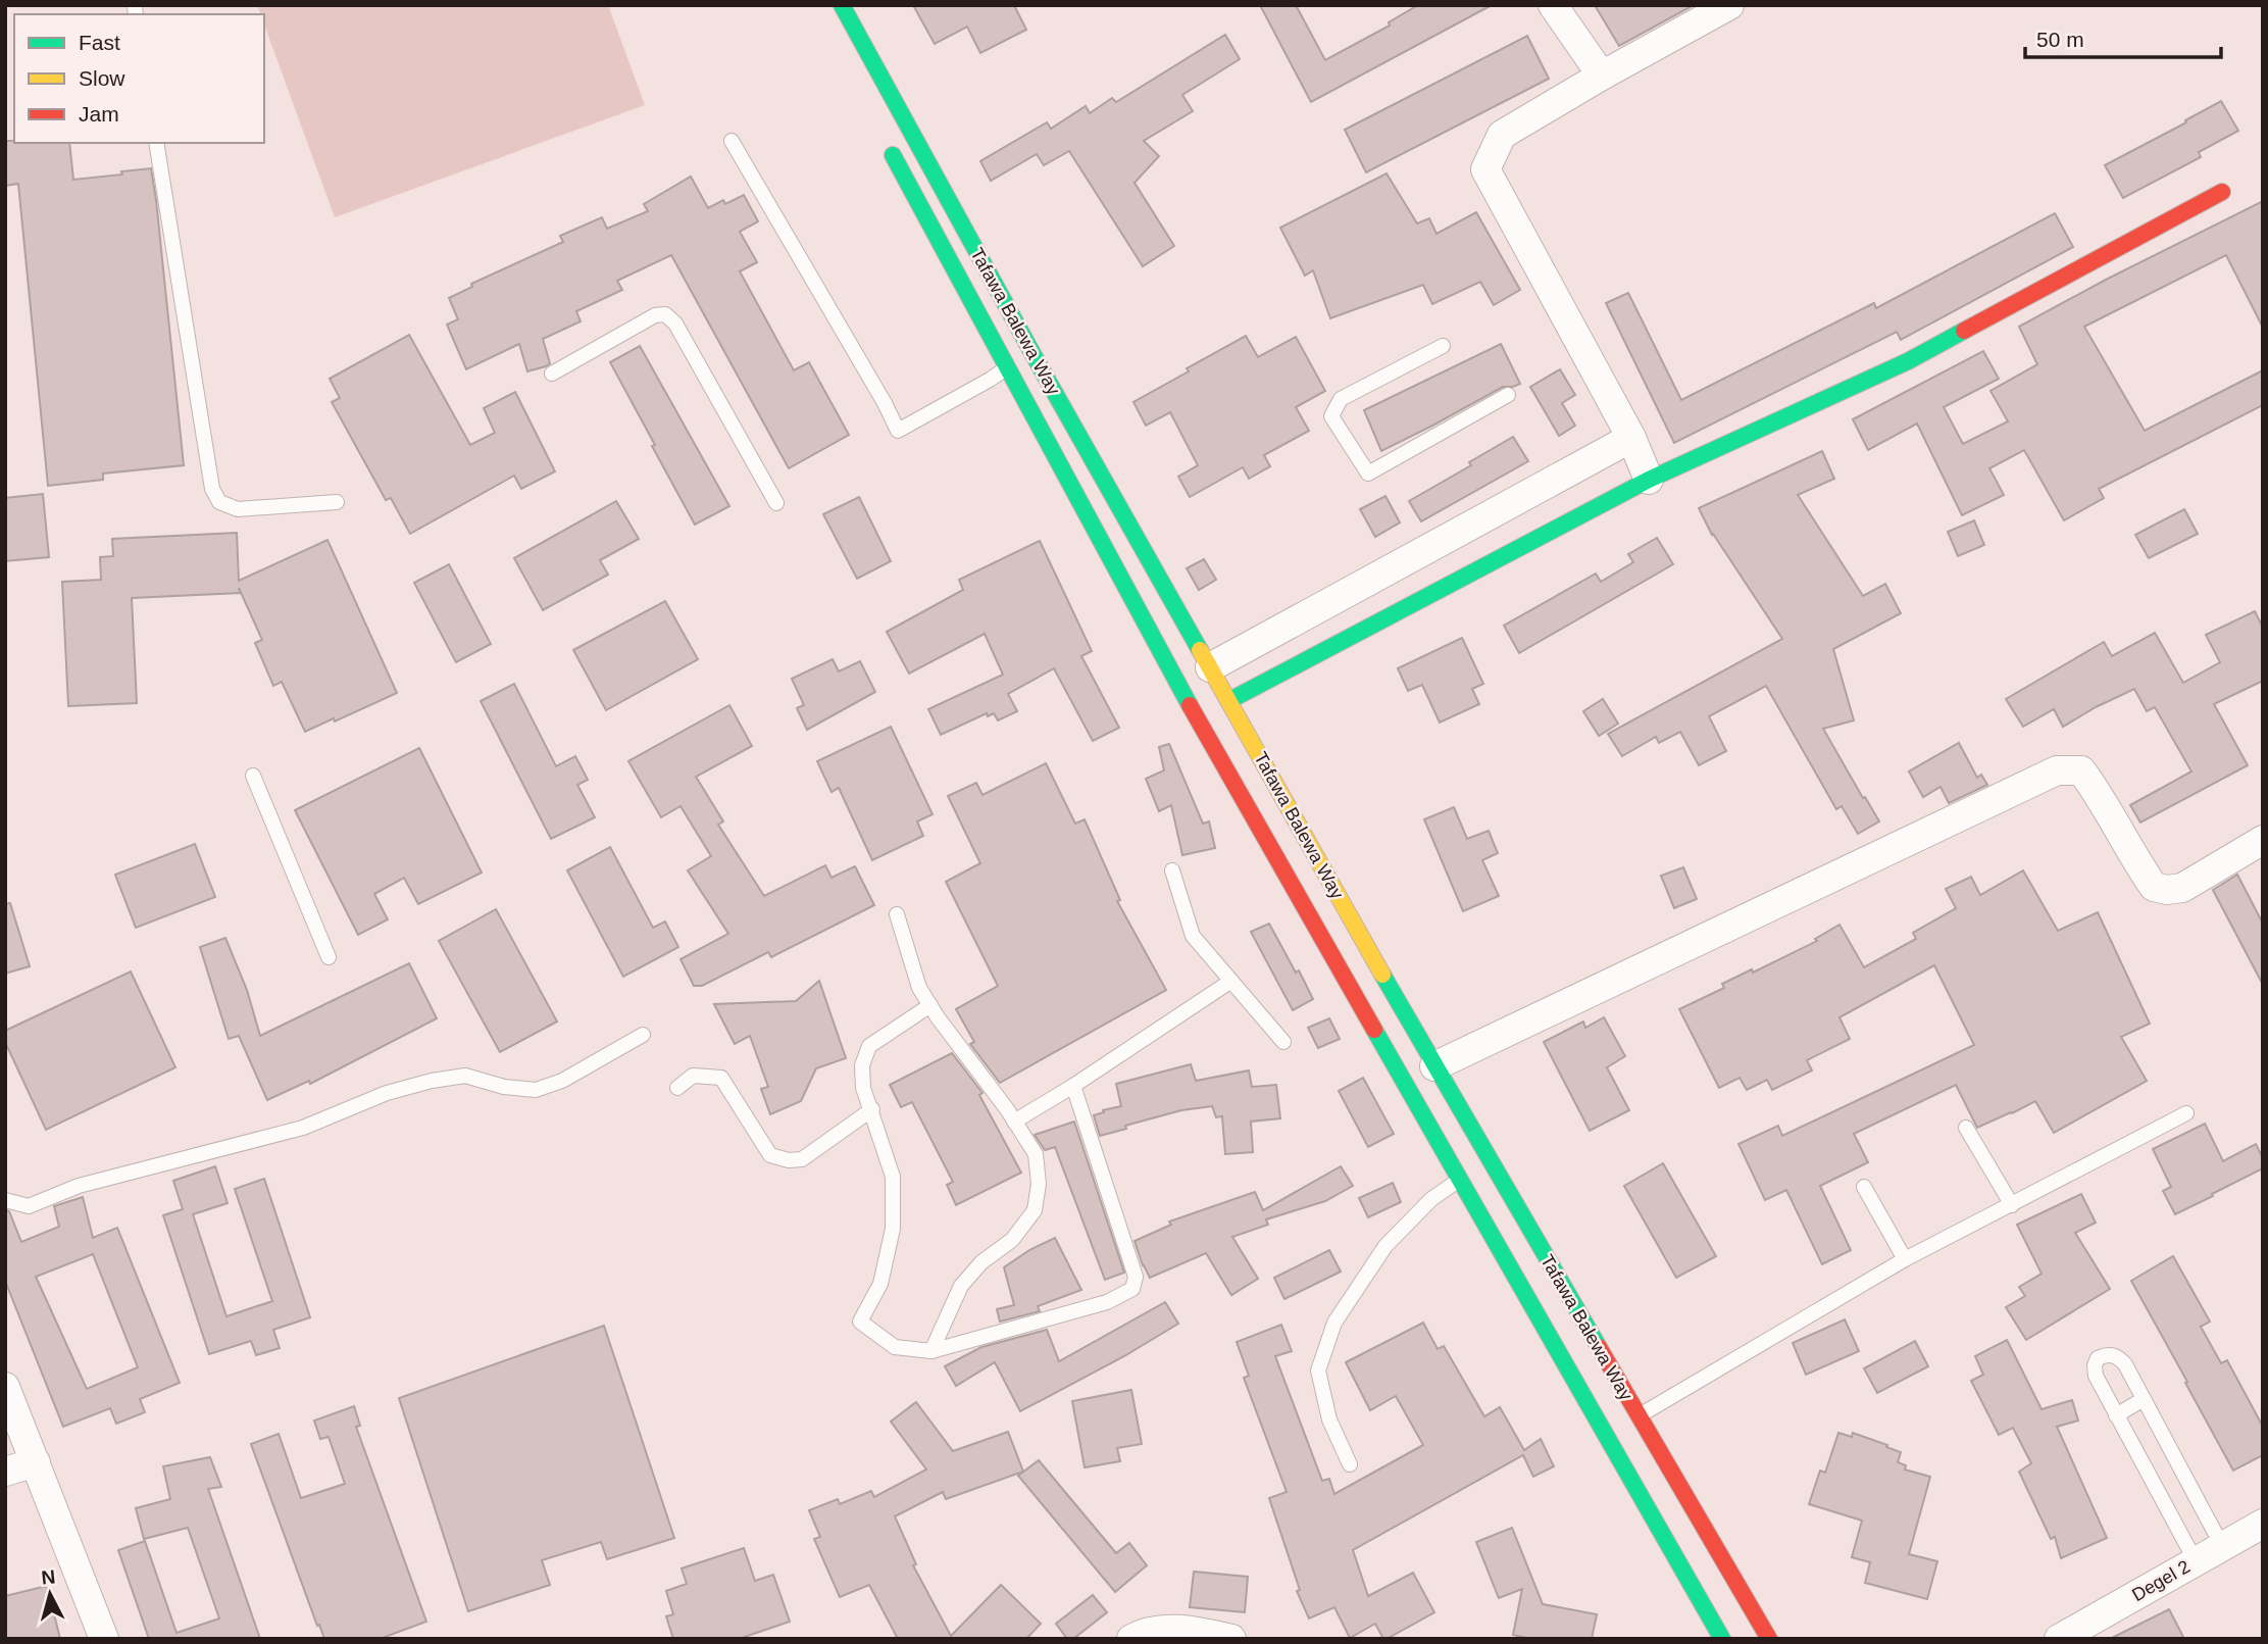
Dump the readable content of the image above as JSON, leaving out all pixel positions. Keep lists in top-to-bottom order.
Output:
{
  "streets": {
    "main road": ["Tafawa Balewa Way"],
    "street": ["Degel 2"]
  },
  "legend": ["Fast", "Slow", "Jam"],
  "scale_bar": "50 m",
  "north": "top"
}
